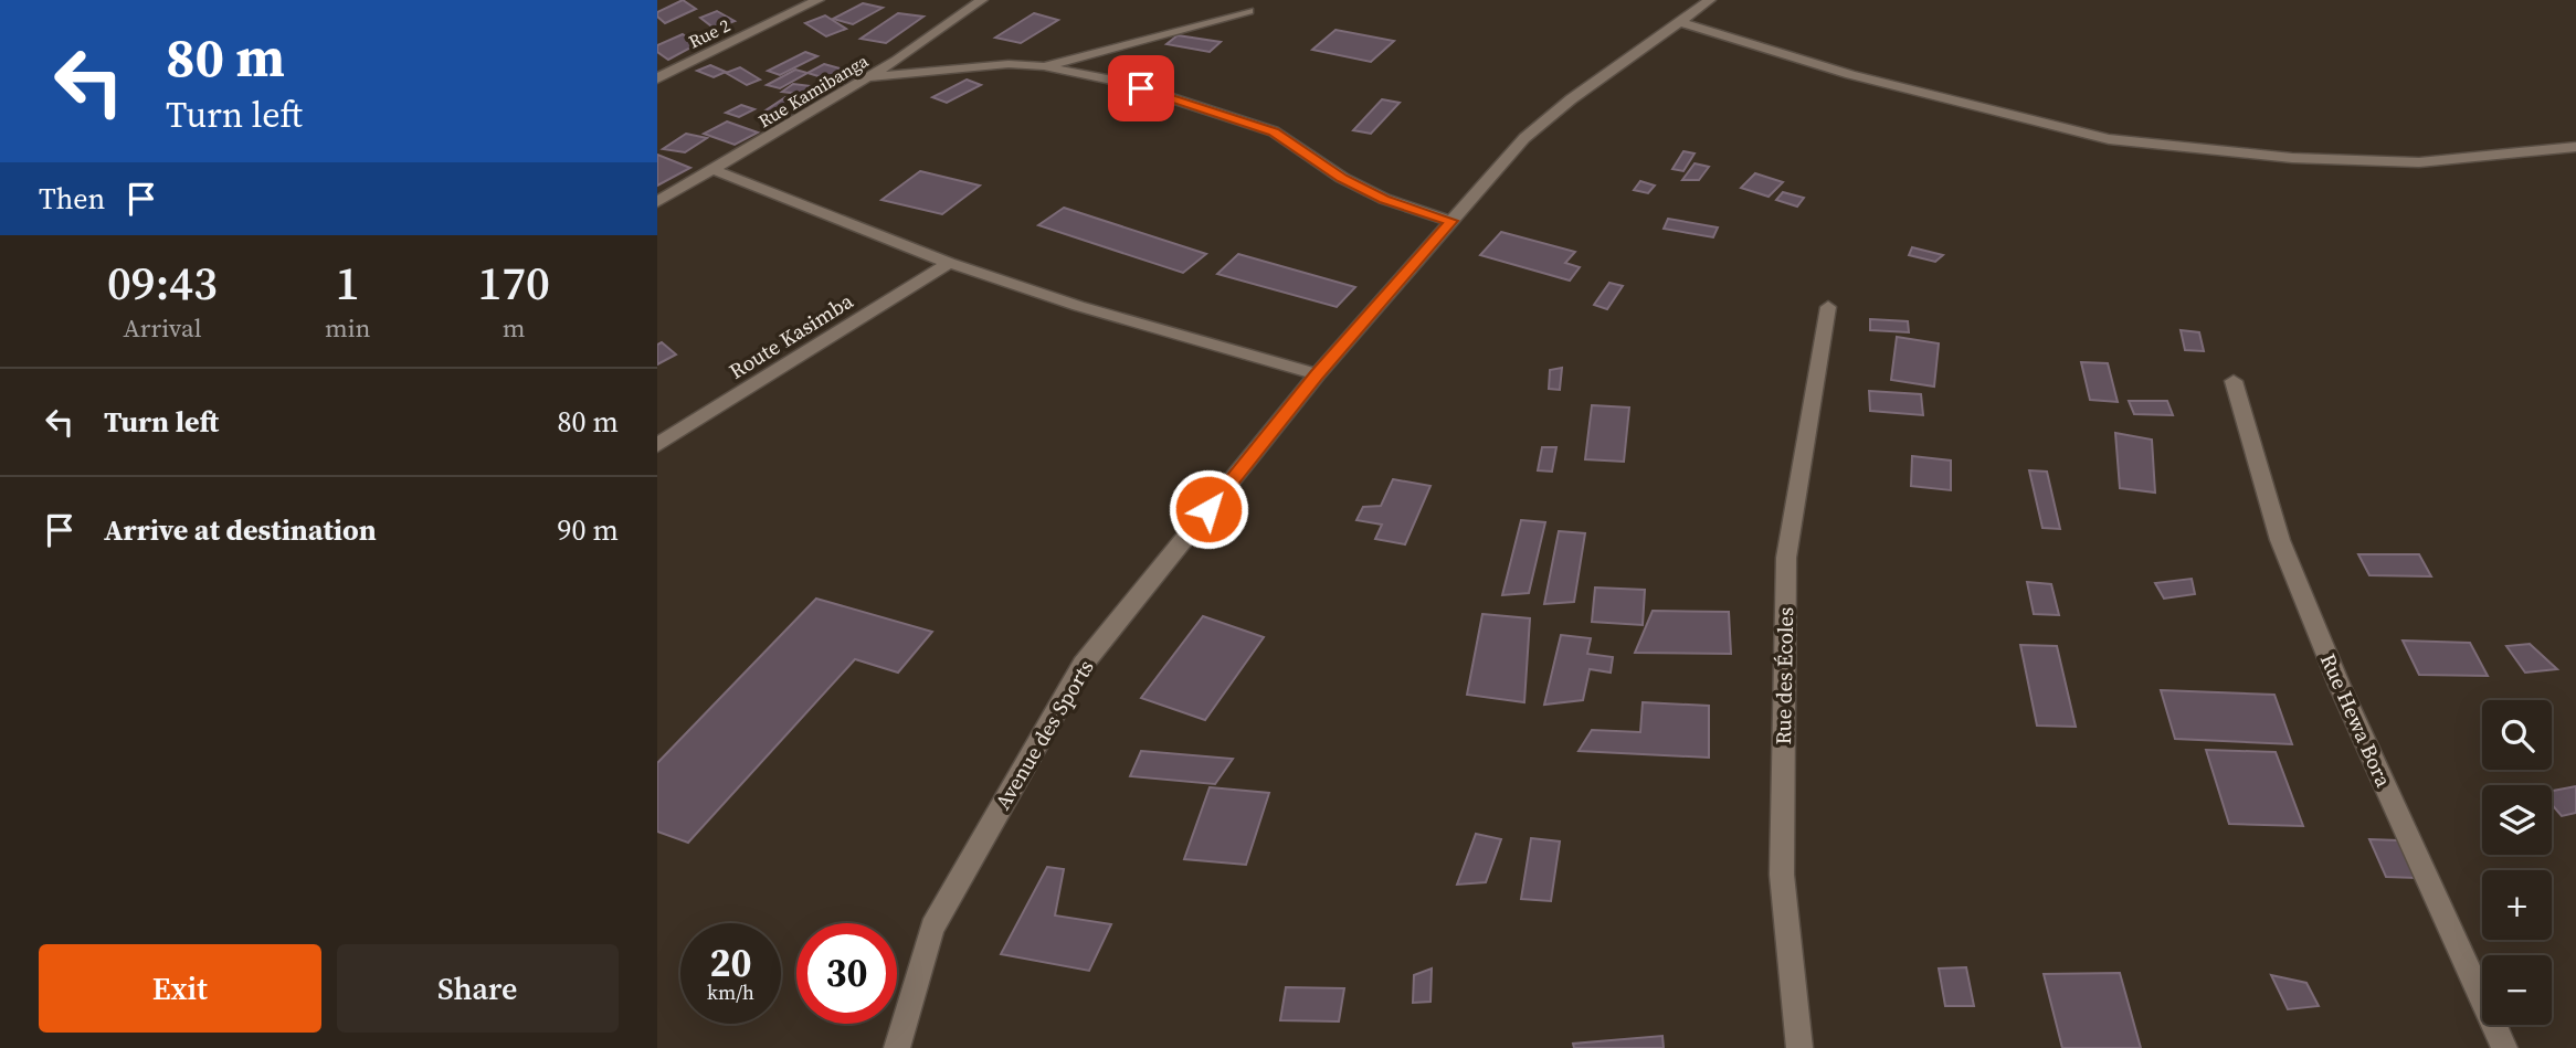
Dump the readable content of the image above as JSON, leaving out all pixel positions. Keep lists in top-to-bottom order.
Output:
{
  "streets": {
    "street": [
      "Rue 2",
      "Rue Kamibanga",
      "Route Kasimba",
      "Rue des Écoles",
      "Rue Hewa Bora",
      "Avenue des Sports"
    ]
  },
  "page": {
    "turn": ["80 m", "Turn left"],
    "then": "Then",
    "eta": [
      "09:43",
      "Arrival",
      "1",
      "min",
      "170",
      "m"
    ],
    "list": [
      {
        "name": "Turn left",
        "value": "80 m"
      },
      {
        "name": "Arrive at destination",
        "value": "90 m"
      }
    ],
    "map_buttons": ["+", "−"],
    "speed": "20 km/h",
    "limit": "30",
    "buttons": ["Exit", "Share"]
  }
}
